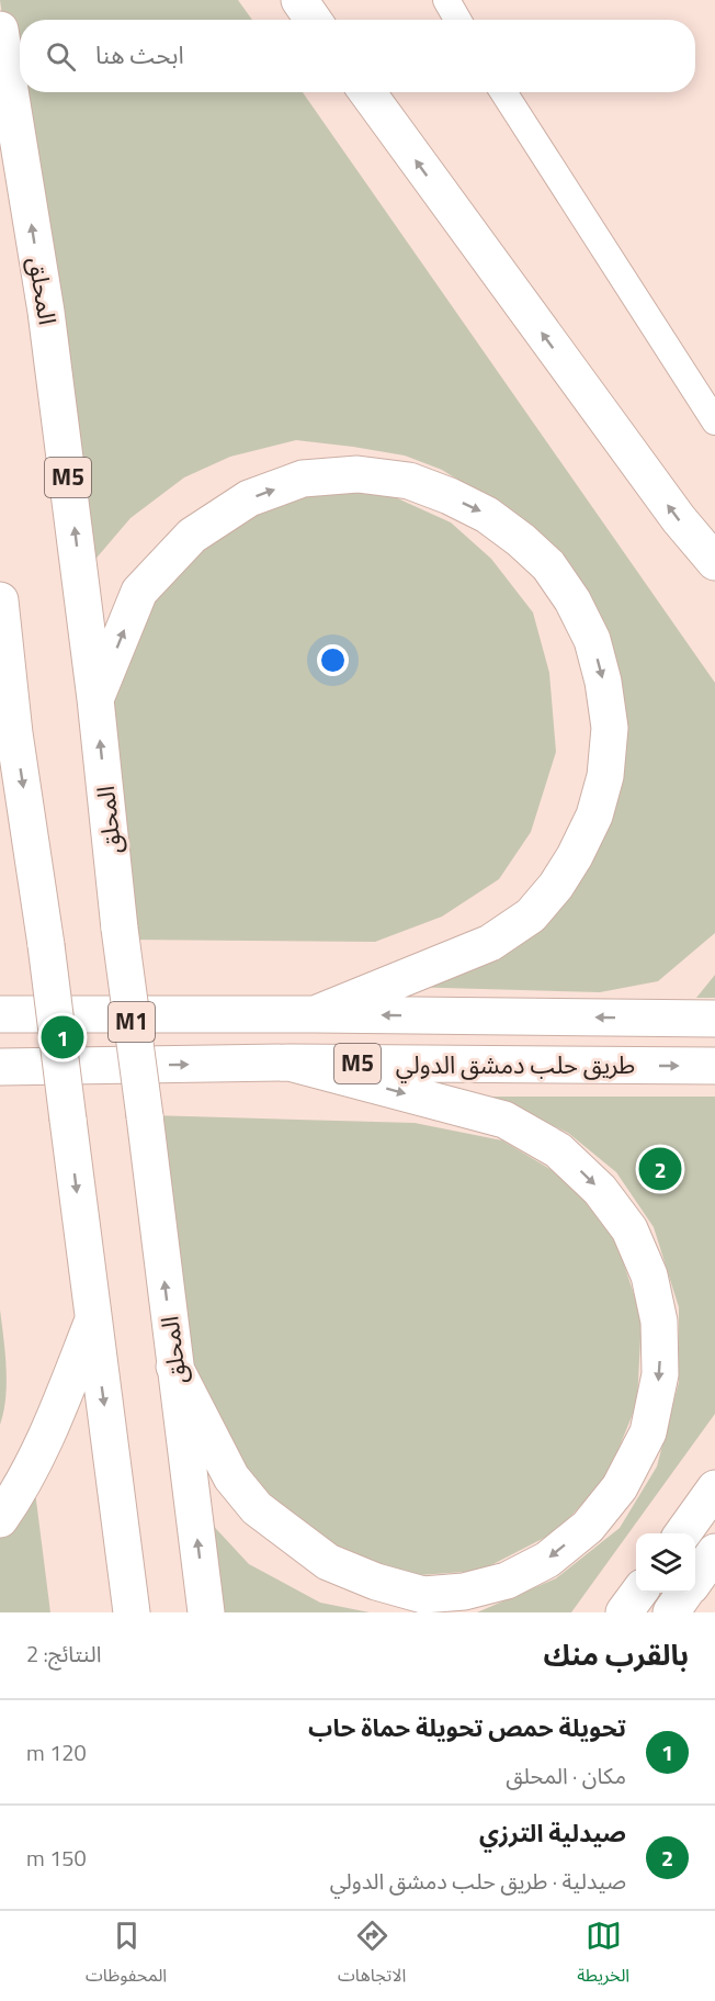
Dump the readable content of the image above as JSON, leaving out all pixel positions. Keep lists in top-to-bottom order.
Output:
{
  "streets": {
    "main road": [
      "المحلق",
      "M5",
      "M1",
      "طريق حلب دمشق الدولي"
    ]
  },
  "page": {
    "search": "ابحث هنا",
    "pins": ["1", "2"],
    "heading": ["بالقرب منك", "النتائج: 2"],
    "list": [
      {
        "mark": "1",
        "name": "تحويلة حمص تحويلة حماة حاب",
        "note": "مكان · المحلق",
        "value": "120 m"
      },
      {
        "mark": "2",
        "name": "صيدلية الترزي",
        "note": "صيدلية · طريق حلب دمشق الدولي",
        "value": "150 m"
      }
    ],
    "nav": ["الخريطة", "الاتجاهات", "المحفوظات"]
  }
}
